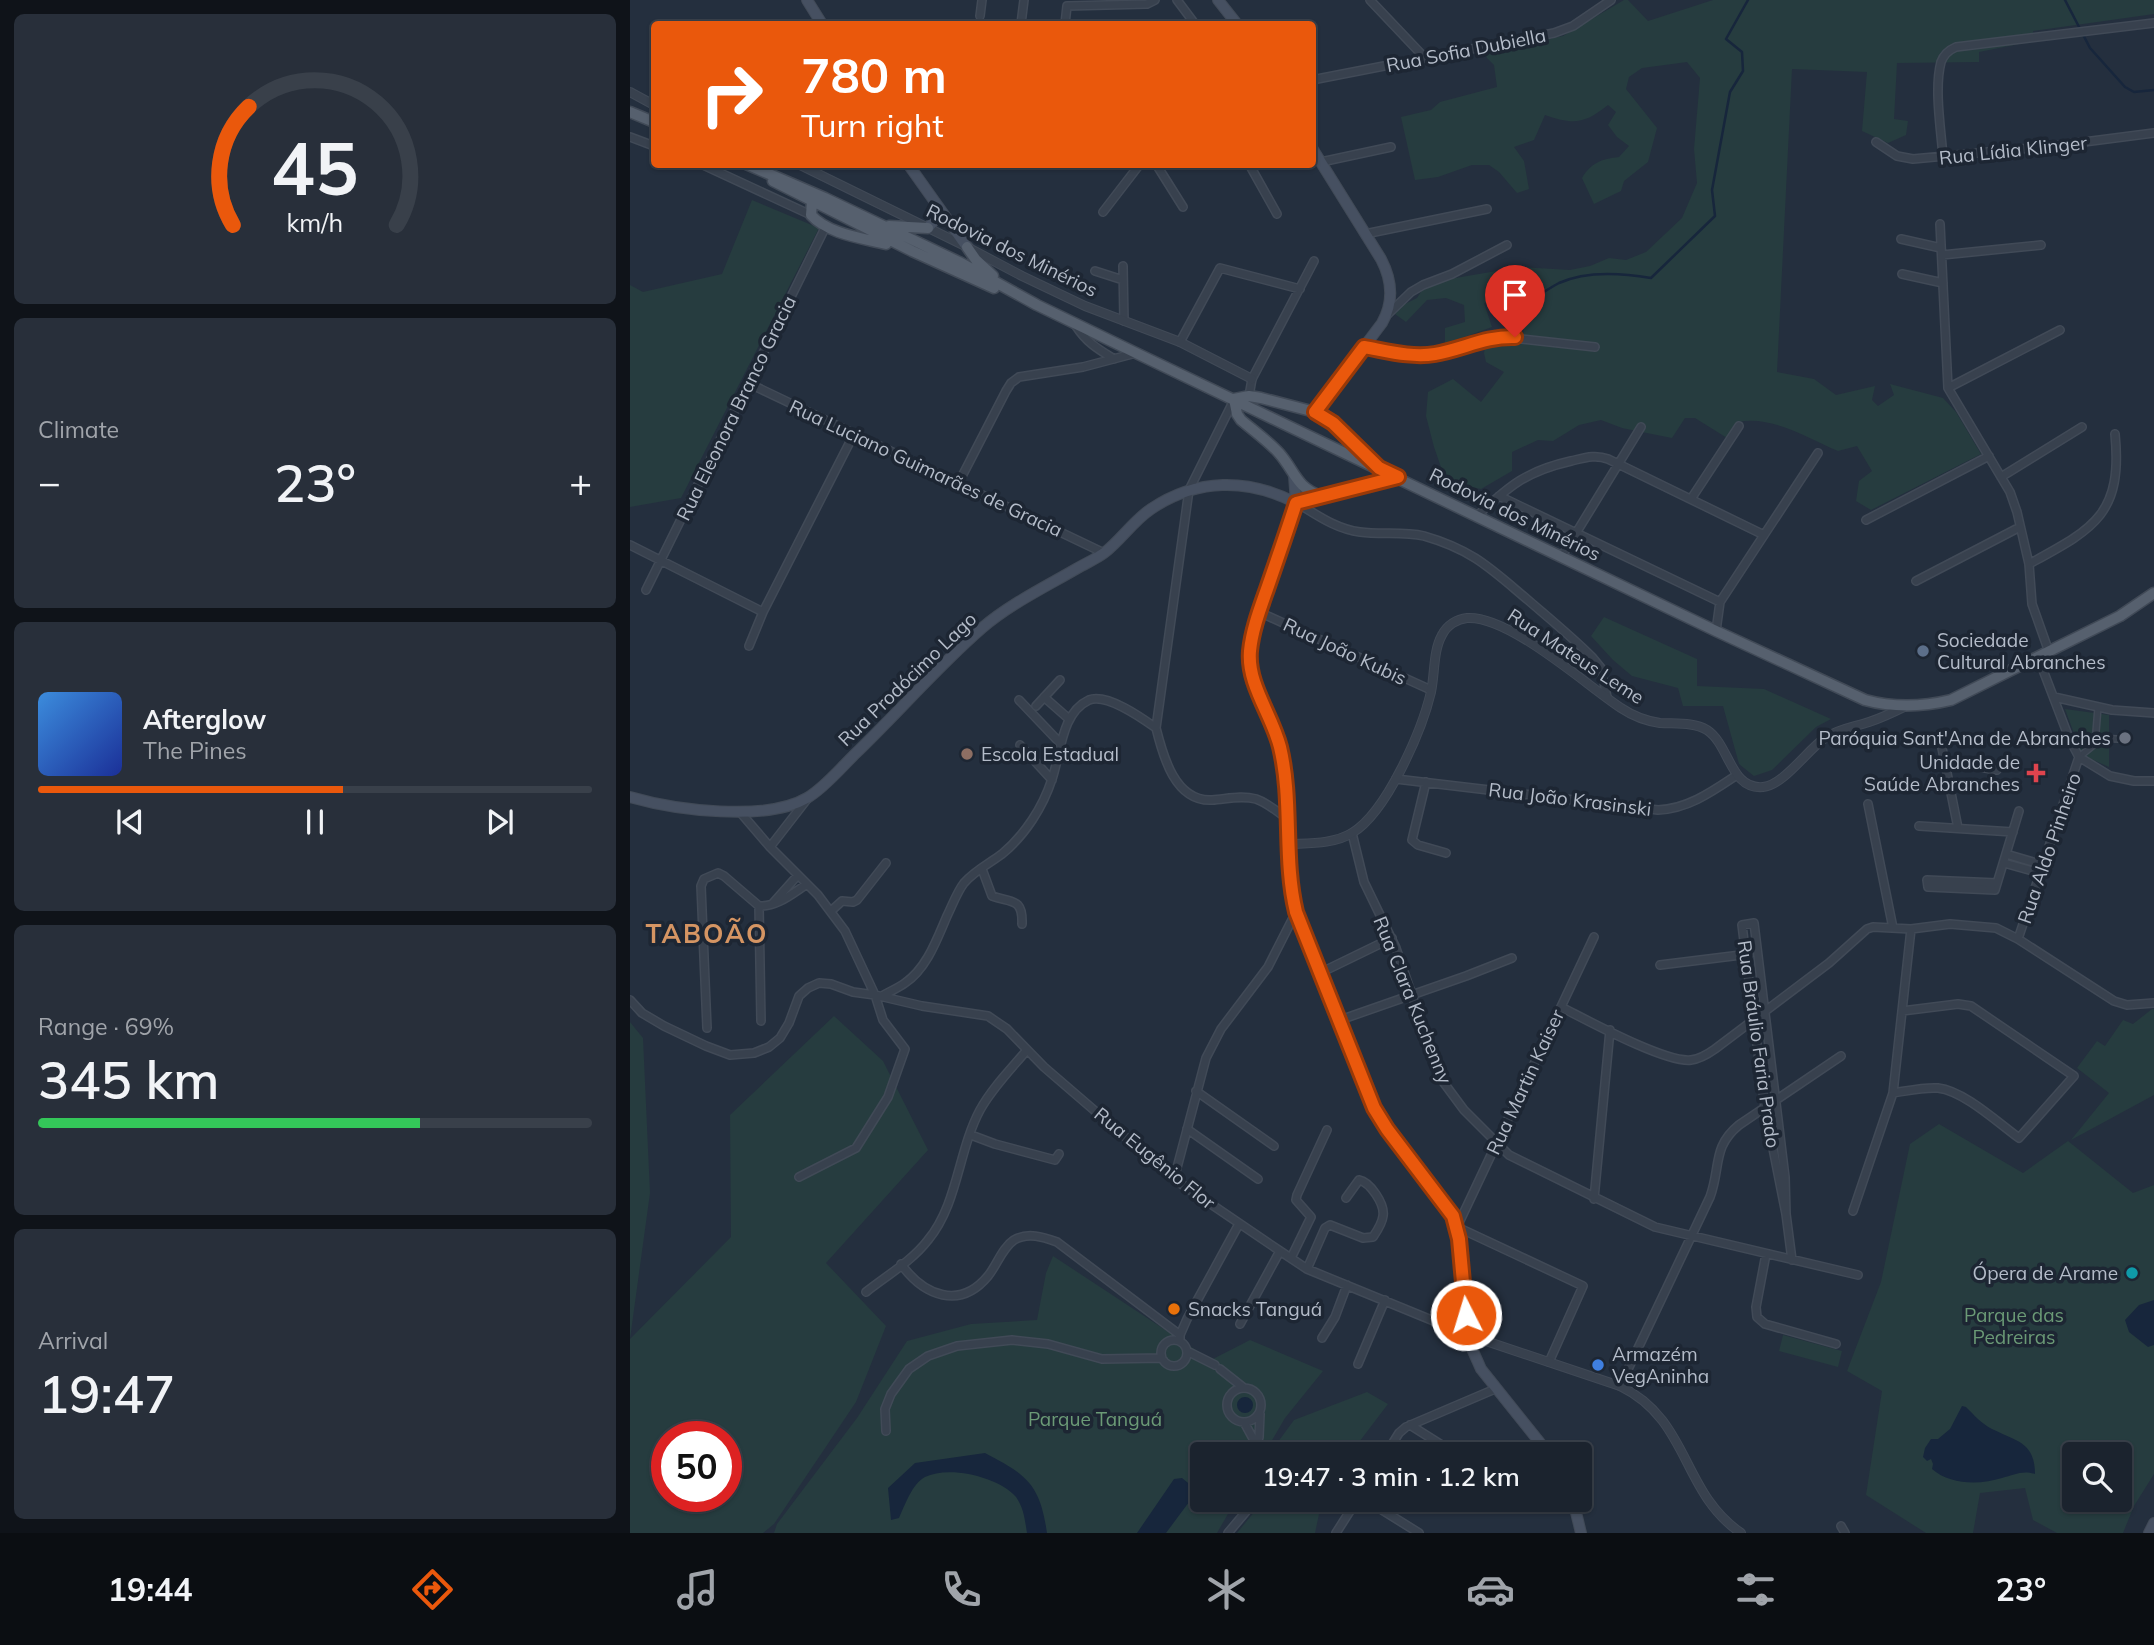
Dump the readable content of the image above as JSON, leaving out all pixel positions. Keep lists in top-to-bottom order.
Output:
{
  "streets": {
    "main road": ["Rodovia dos Minérios", "Rua Prodócimo Lago"],
    "street": [
      "Rua Sofia Dubiella",
      "Rua Lídia Klinger",
      "Rua Eleonora Branco Gracia",
      "Rua Luciano Guimarães de Gracia",
      "Rua João Kubis",
      "Rua Mateus Leme",
      "Rua João Krasinski",
      "Rua Aldo Pinheiro",
      "Rua Clara Kuchenny",
      "Rua Bráulio Faria Prado",
      "Rua Martin Kaiser",
      "Rua Eugênio Flor"
    ]
  },
  "crossings": [
    ["Rua Eleonora Branco Gracia", "Rua Luciano Guimarães de Gracia"],
    ["Rua Luciano Guimarães de Gracia", "Rua Prodócimo Lago"],
    ["Rua João Kubis", "Rua Mateus Leme"],
    ["Rua Mateus Leme", "Rua Prodócimo Lago"],
    ["Rua Mateus Leme", "Rua João Krasinski"],
    ["Rua Mateus Leme", "Rua Clara Kuchenny"],
    ["Rua Clara Kuchenny", "Rua Bráulio Faria Prado"],
    ["Rua Clara Kuchenny", "Rua Martin Kaiser"]
  ],
  "districts": ["TABOÃO"],
  "parks": ["Parque das Pedreiras", "Parque Tanguá"],
  "places": {
    "other": [
      "Sociedade Cultural Abranches",
      "Paróquia Sant'Ana de Abranches",
      "Escola Estadual",
      "Ópera de Arame",
      "Snacks Tanguá",
      "Armazém VegAninha"
    ],
    "health": ["Unidade de Saúde Abranches"]
  },
  "page": {
    "turn": ["780 m", "Turn right"],
    "tile": [
      "Climate",
      ["Range · 69%", "345 km"],
      ["Arrival", "19:47"]
    ],
    "heat": ["−", "23°", "+"],
    "song": ["Afterglow", "The Pines"],
    "limit": "50",
    "trip": "19:47 · 3 min · 1.2 km",
    "tabs": ["19:44", "23°"],
    "gauge": ["45", "km/h"]
  }
}
